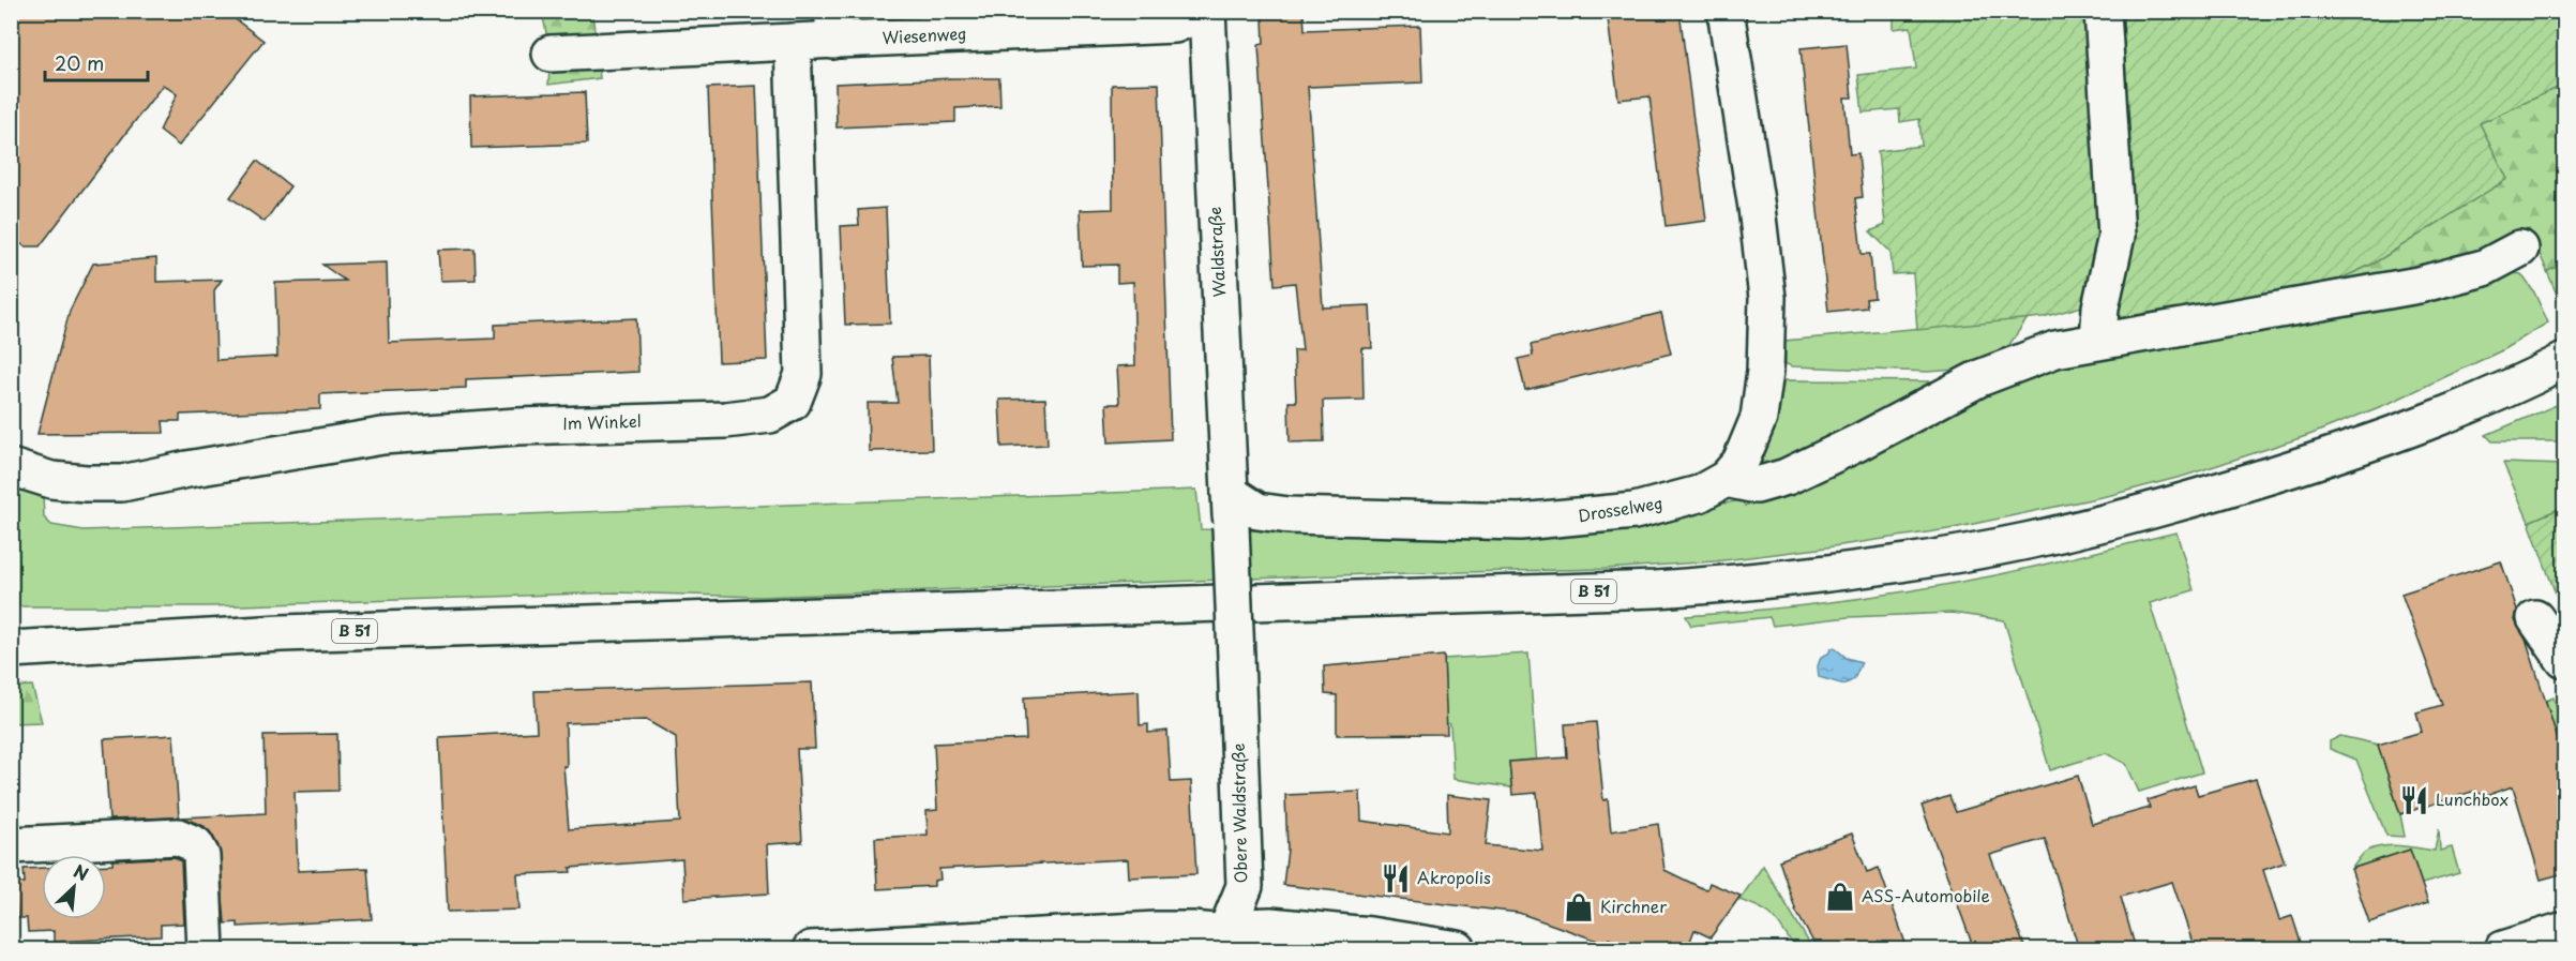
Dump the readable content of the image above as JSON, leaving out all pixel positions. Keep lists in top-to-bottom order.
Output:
{
  "streets": {
    "street": [
      "Wiesenweg",
      "Waldstraße",
      "Im Winkel",
      "Drosselweg",
      "B 51",
      "Obere Waldstraße"
    ]
  },
  "crossings": [
    ["Wiesenweg", "Waldstraße"],
    ["Waldstraße", "Drosselweg"],
    ["Waldstraße", "Obere Waldstraße"],
    ["Drosselweg", "Obere Waldstraße"]
  ],
  "places": {
    "restaurant": ["Lunchbox", "Akropolis"],
    "shop": ["ASS-Automobile", "Kirchner"]
  },
  "scale_bar": "20 m",
  "north": "top right"
}
